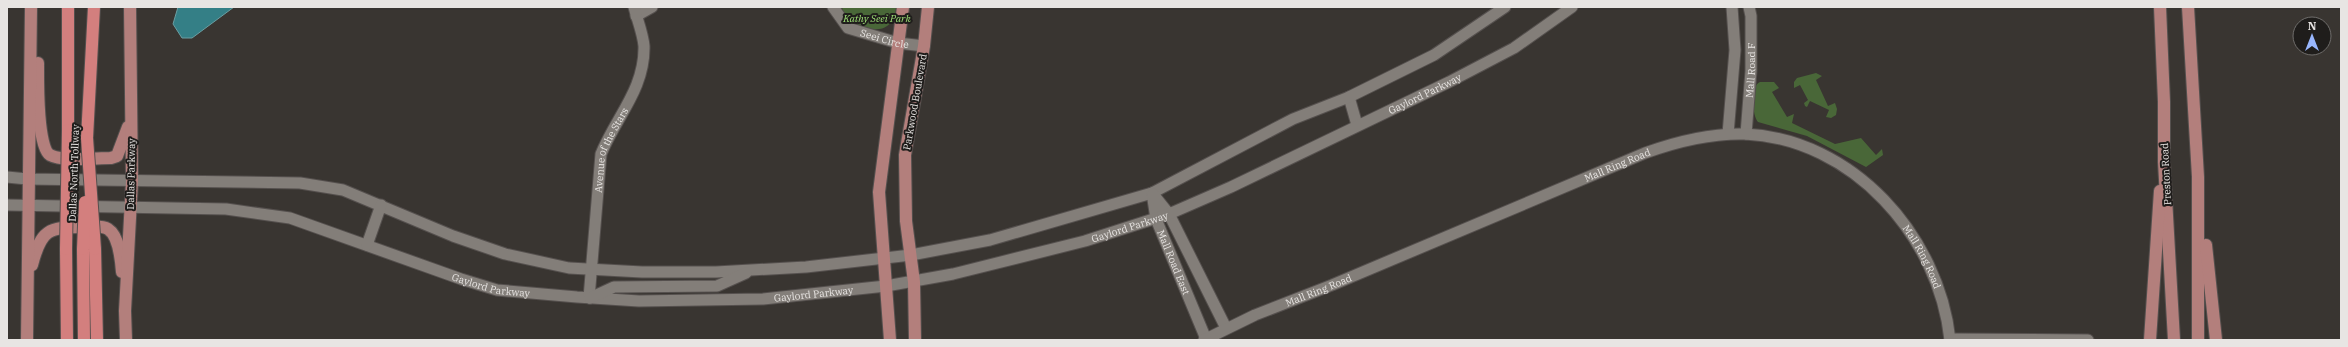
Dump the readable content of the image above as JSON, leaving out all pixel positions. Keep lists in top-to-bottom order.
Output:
{
  "streets": {
    "highway": ["Dallas North Tollway"],
    "main road": ["Parkwood Boulevard", "Dallas Parkway", "Preston Road"],
    "street": [
      "Seei Circle",
      "Mall Road F",
      "Gaylord Parkway",
      "Avenue of the Stars",
      "Mall Ring Road",
      "Mall Road East"
    ]
  },
  "crossings": [
    ["Seei Circle", "Parkwood Boulevard"],
    ["Mall Road F", "Mall Ring Road"],
    ["Gaylord Parkway", "Parkwood Boulevard"],
    ["Gaylord Parkway", "Avenue of the Stars"],
    ["Gaylord Parkway", "Dallas Parkway"],
    ["Gaylord Parkway", "Mall Road East"],
    ["Mall Ring Road", "Mall Road East"]
  ],
  "parks": ["Kathy Seei Park"],
  "north": "top"
}
